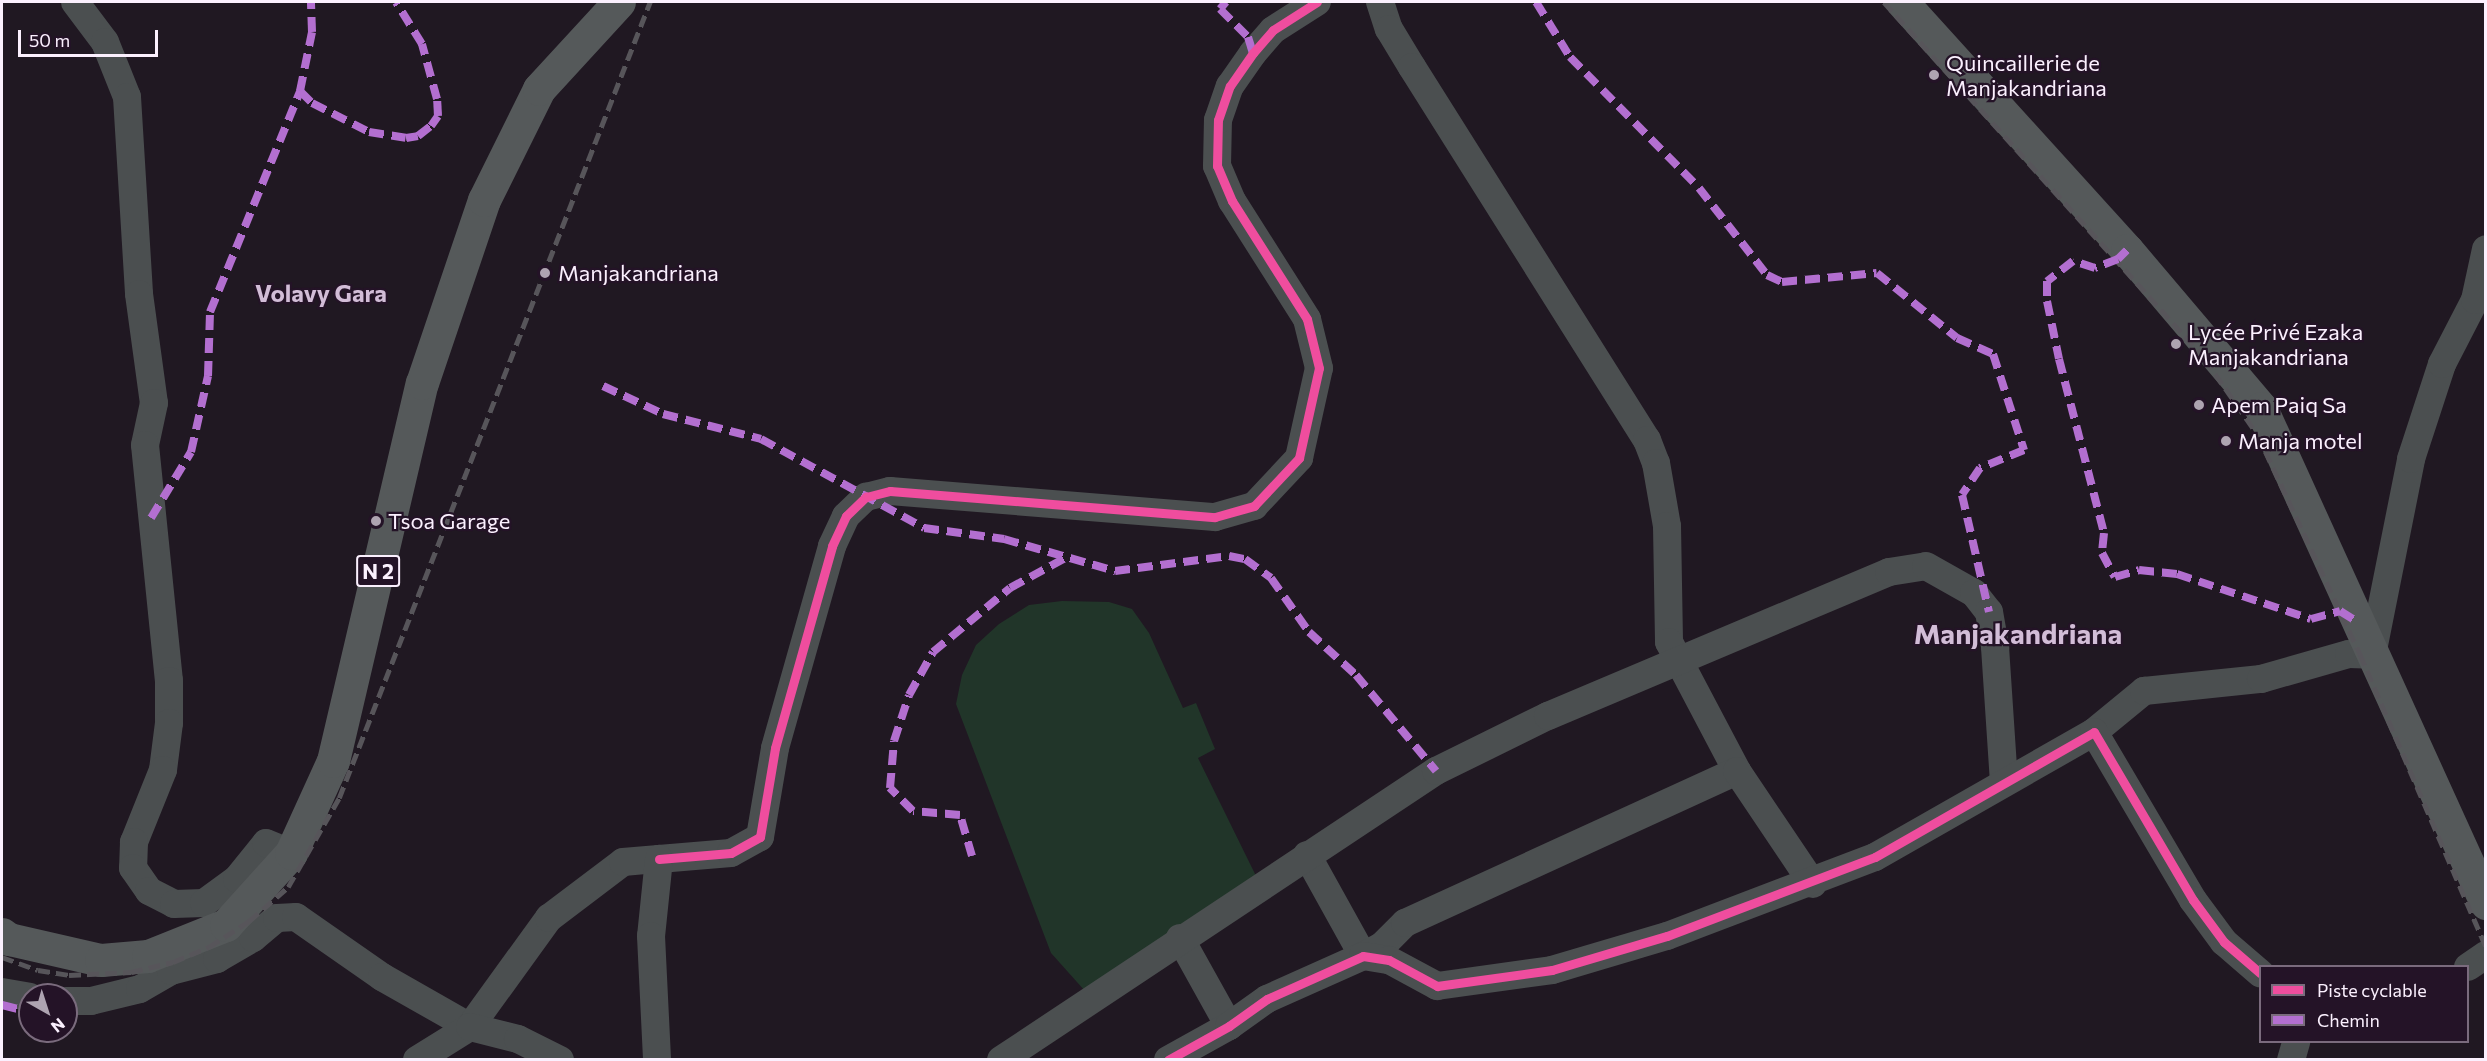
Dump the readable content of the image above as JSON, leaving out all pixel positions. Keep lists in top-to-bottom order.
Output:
{
  "streets": {
    "main road": ["N 2"]
  },
  "districts": ["Volavy Gara", "Manjakandriana"],
  "places": [
    "Quincaillerie de Manjakandriana",
    "Manjakandriana",
    "Lycée Privé Ezaka Manjakandriana",
    "Apem Paiq Sa",
    "Manja motel",
    "Tsoa Garage"
  ],
  "legend": ["Piste cyclable", "Chemin"],
  "scale_bar": "50 m",
  "north": "bottom right"
}
